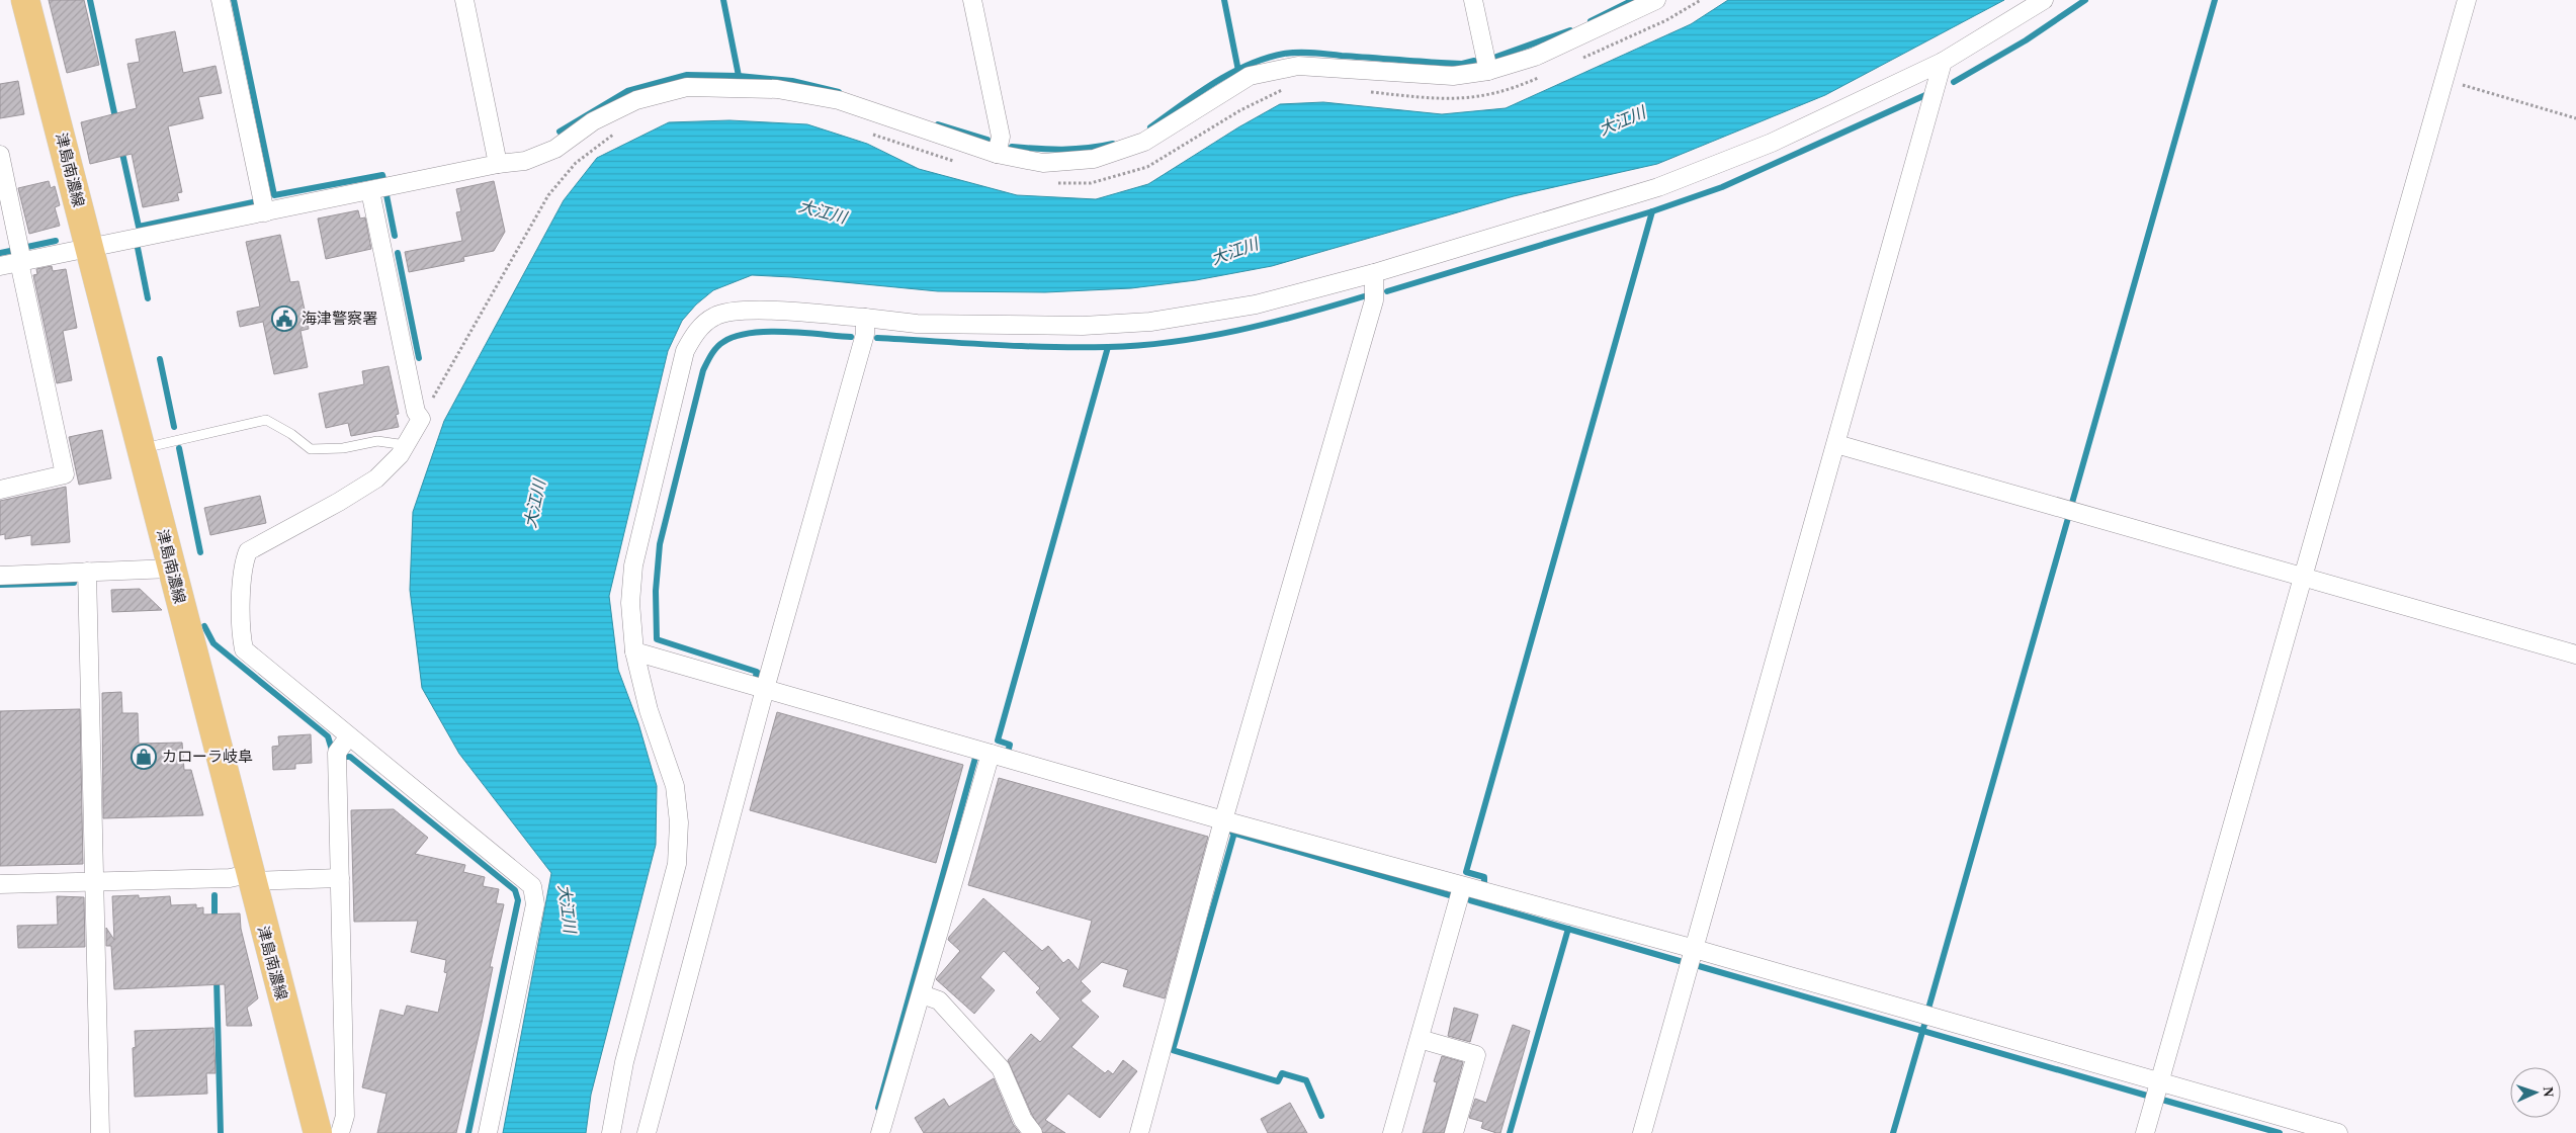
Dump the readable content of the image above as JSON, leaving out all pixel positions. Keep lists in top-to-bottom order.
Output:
{
  "streets": {
    "main road": ["津島南濃線"]
  },
  "water": ["大江川"],
  "places": {
    "public building": ["海津警察署"],
    "shop": ["カローラ岐阜"]
  },
  "north": "right"
}
